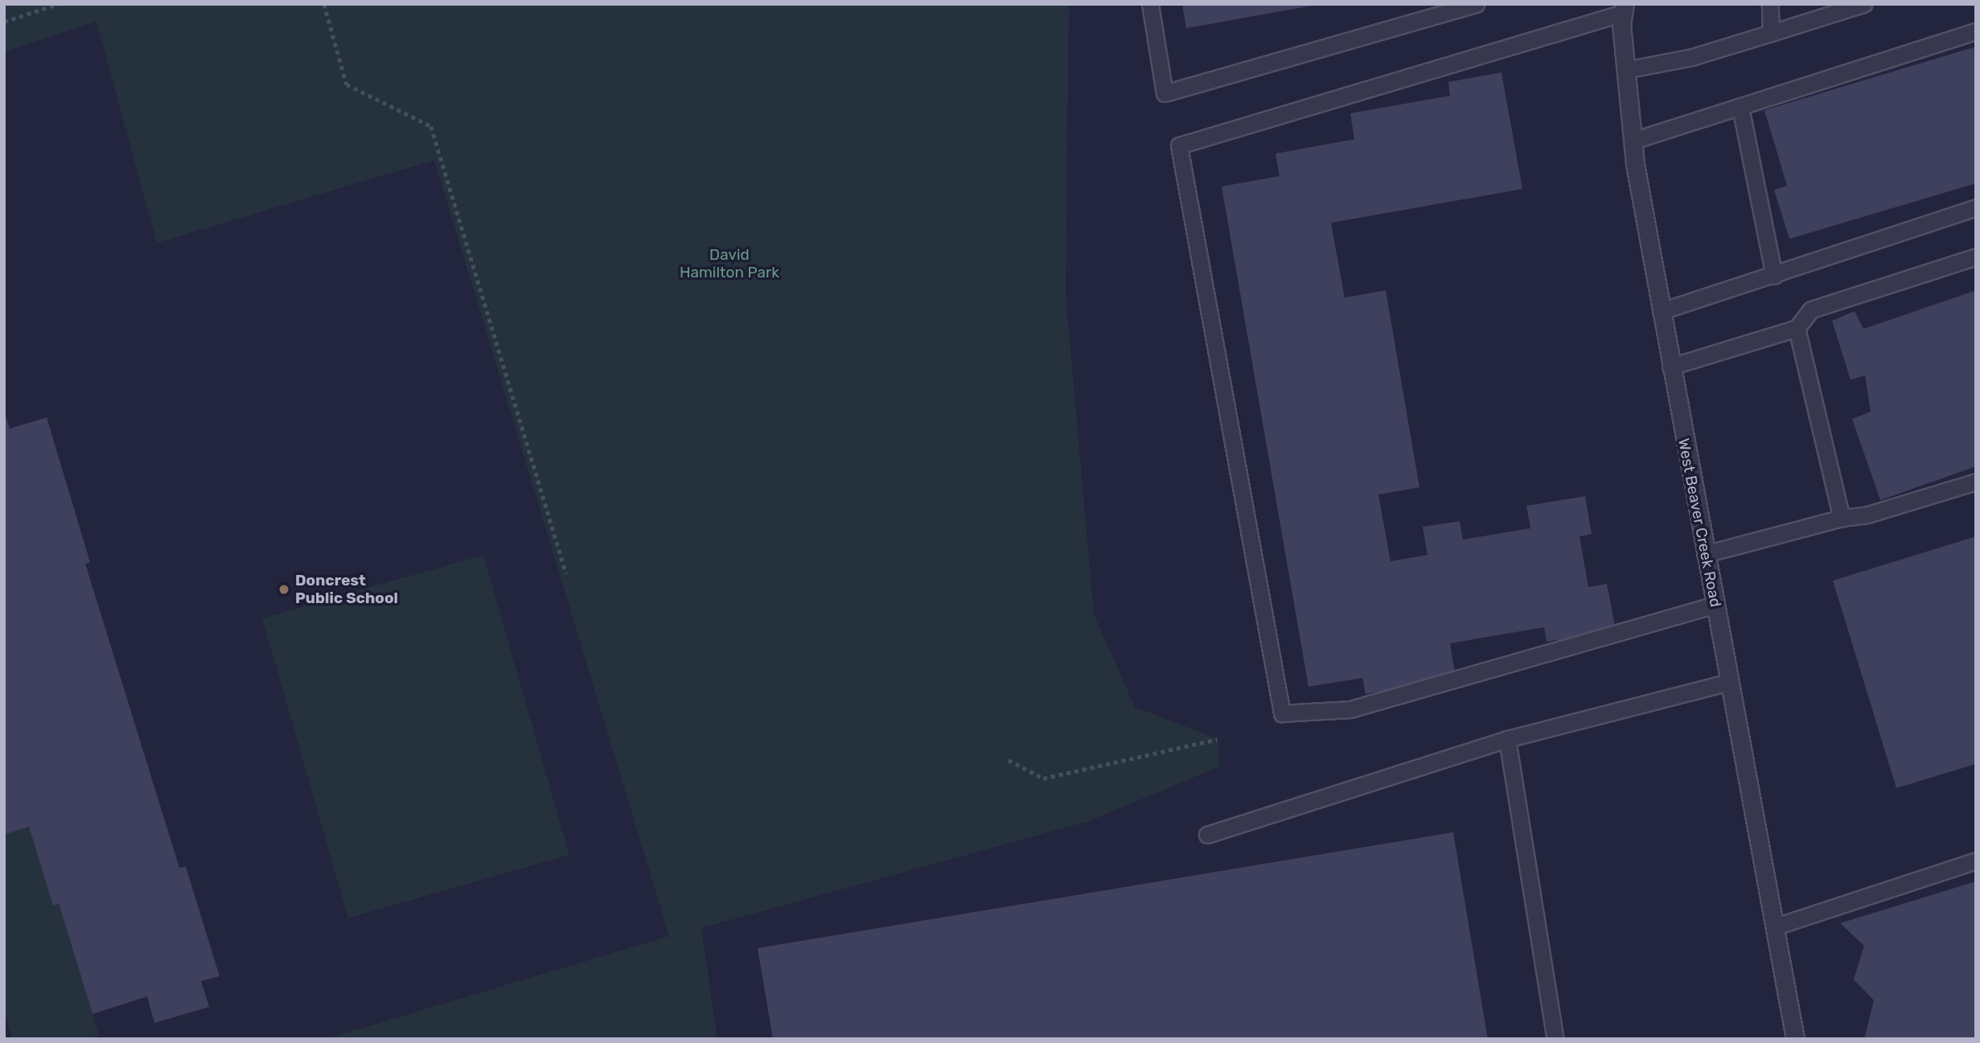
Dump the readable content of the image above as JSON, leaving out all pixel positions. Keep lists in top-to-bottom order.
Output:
{
  "streets": {
    "street": ["West Beaver Creek Road"]
  },
  "parks": ["David Hamilton Park"],
  "places": ["Doncrest Public School"]
}
